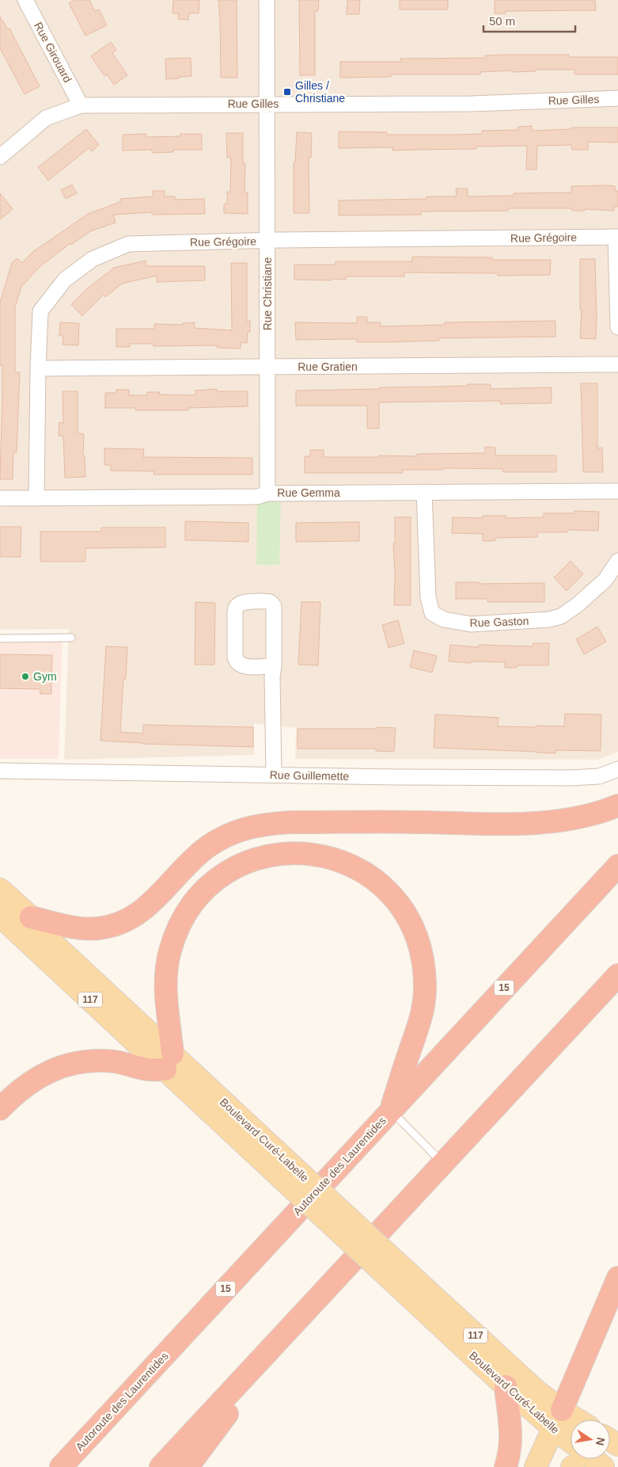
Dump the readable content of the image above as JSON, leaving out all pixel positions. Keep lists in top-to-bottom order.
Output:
{
  "streets": {
    "highway": ["15", "Autoroute des Laurentides"],
    "main road": ["117", "Boulevard Curé-Labelle"],
    "street": [
      "Rue Girouard",
      "Rue Gilles",
      "Rue Grégoire",
      "Rue Christiane",
      "Rue Gratien",
      "Rue Gemma",
      "Rue Gaston",
      "Rue Guillemette"
    ]
  },
  "crossings": [
    ["Rue Girouard", "Rue Gilles"],
    ["Rue Gilles", "Rue Christiane"],
    ["Rue Grégoire", "Rue Christiane"],
    ["Rue Grégoire", "Rue Gratien"],
    ["Rue Grégoire", "Rue Gemma"],
    ["Rue Christiane", "Rue Gratien"],
    ["Rue Christiane", "Rue Gemma"],
    ["Rue Gemma", "Rue Gaston"]
  ],
  "places": {
    "transit": ["Gilles / Christiane"],
    "other": ["Gym"]
  },
  "scale_bar": "50 m",
  "north": "right"
}
